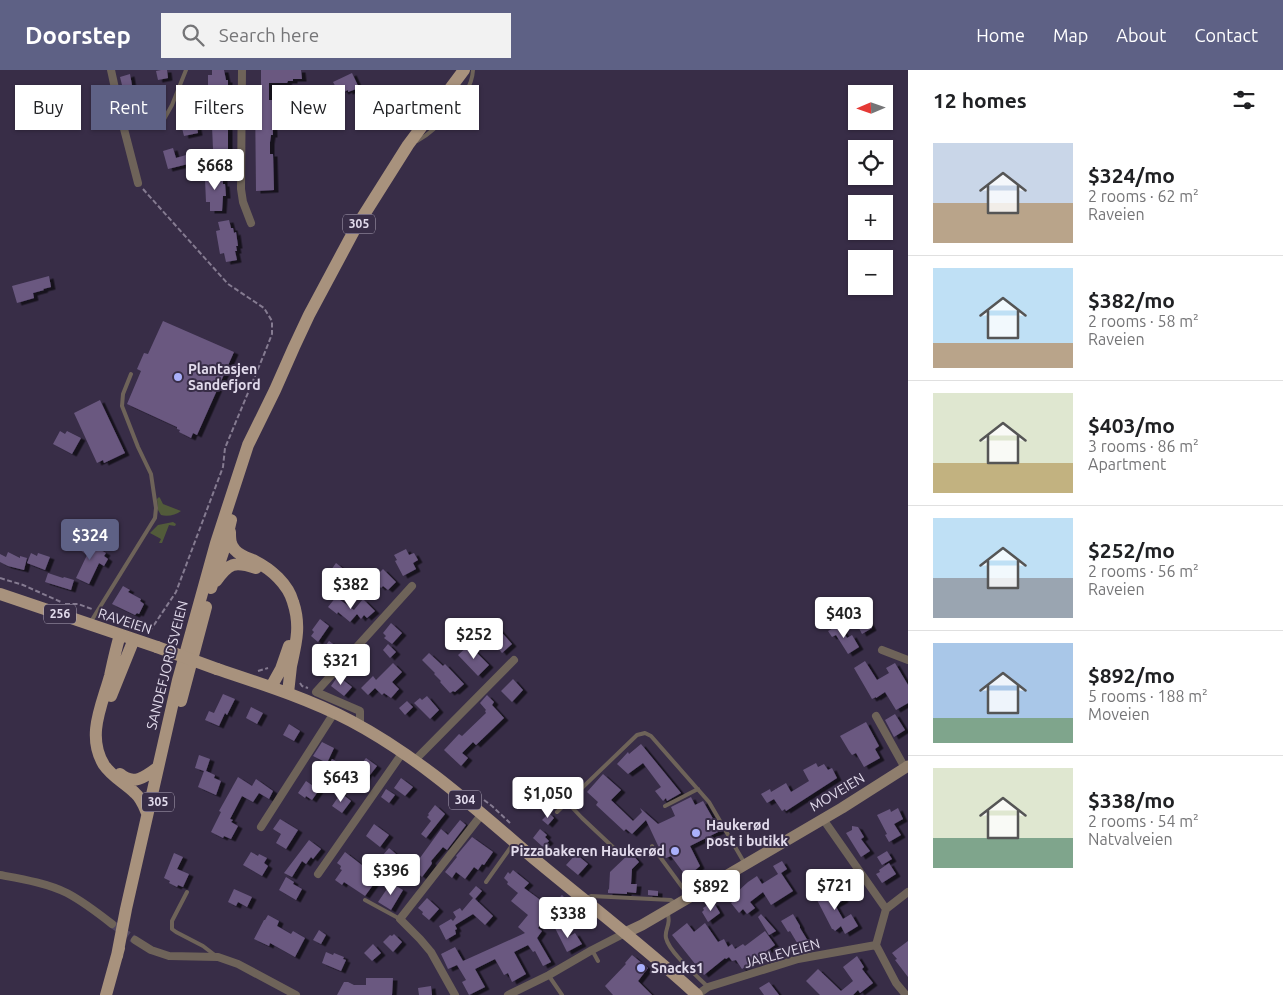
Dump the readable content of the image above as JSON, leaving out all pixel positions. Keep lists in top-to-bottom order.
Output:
{
  "streets": {
    "main road": [
      "305",
      "256",
      "RAVEIEN",
      "SANDEFJORDSVEIEN",
      "304"
    ],
    "street": ["MOVEIEN", "JARLEVEIEN"]
  },
  "crossings": [
    ["305", "RAVEIEN"],
    ["305", "SANDEFJORDSVEIEN"],
    ["305", "304"],
    ["MOVEIEN", "304"],
    ["304", "JARLEVEIEN"]
  ],
  "places": [
    "Plantasjen Sandefjord",
    "Haukerød post i butikk",
    "Pizzabakeren Haukerød",
    "Snacks1"
  ],
  "north": "left",
  "page": {
    "header": "Doorstep",
    "search": "Search here",
    "nav": [
      "Home",
      "Map",
      "About",
      "Contact"
    ],
    "heading": "12 homes",
    "map_buttons": ["+", "−"],
    "chip": [
      "Buy",
      "Rent",
      "Filters",
      "New",
      "Apartment"
    ],
    "list": [
      {
        "name": "$324/mo",
        "note": "2 rooms · 62 m² · Raveien"
      },
      {
        "name": "$382/mo",
        "note": "2 rooms · 58 m² · Raveien"
      },
      {
        "name": "$403/mo",
        "note": "3 rooms · 86 m² · Apartment"
      },
      {
        "name": "$252/mo",
        "note": "2 rooms · 56 m² · Raveien"
      },
      {
        "name": "$892/mo",
        "note": "5 rooms · 188 m² · Moveien"
      },
      {
        "name": "$338/mo",
        "note": "2 rooms · 54 m² · Natvalveien"
      }
    ],
    "price": [
      "$668",
      "$324",
      "$382",
      "$403",
      "$252",
      "$321",
      "$643",
      "$1,050",
      "$396",
      "$721",
      "$892",
      "$338"
    ]
  }
}
